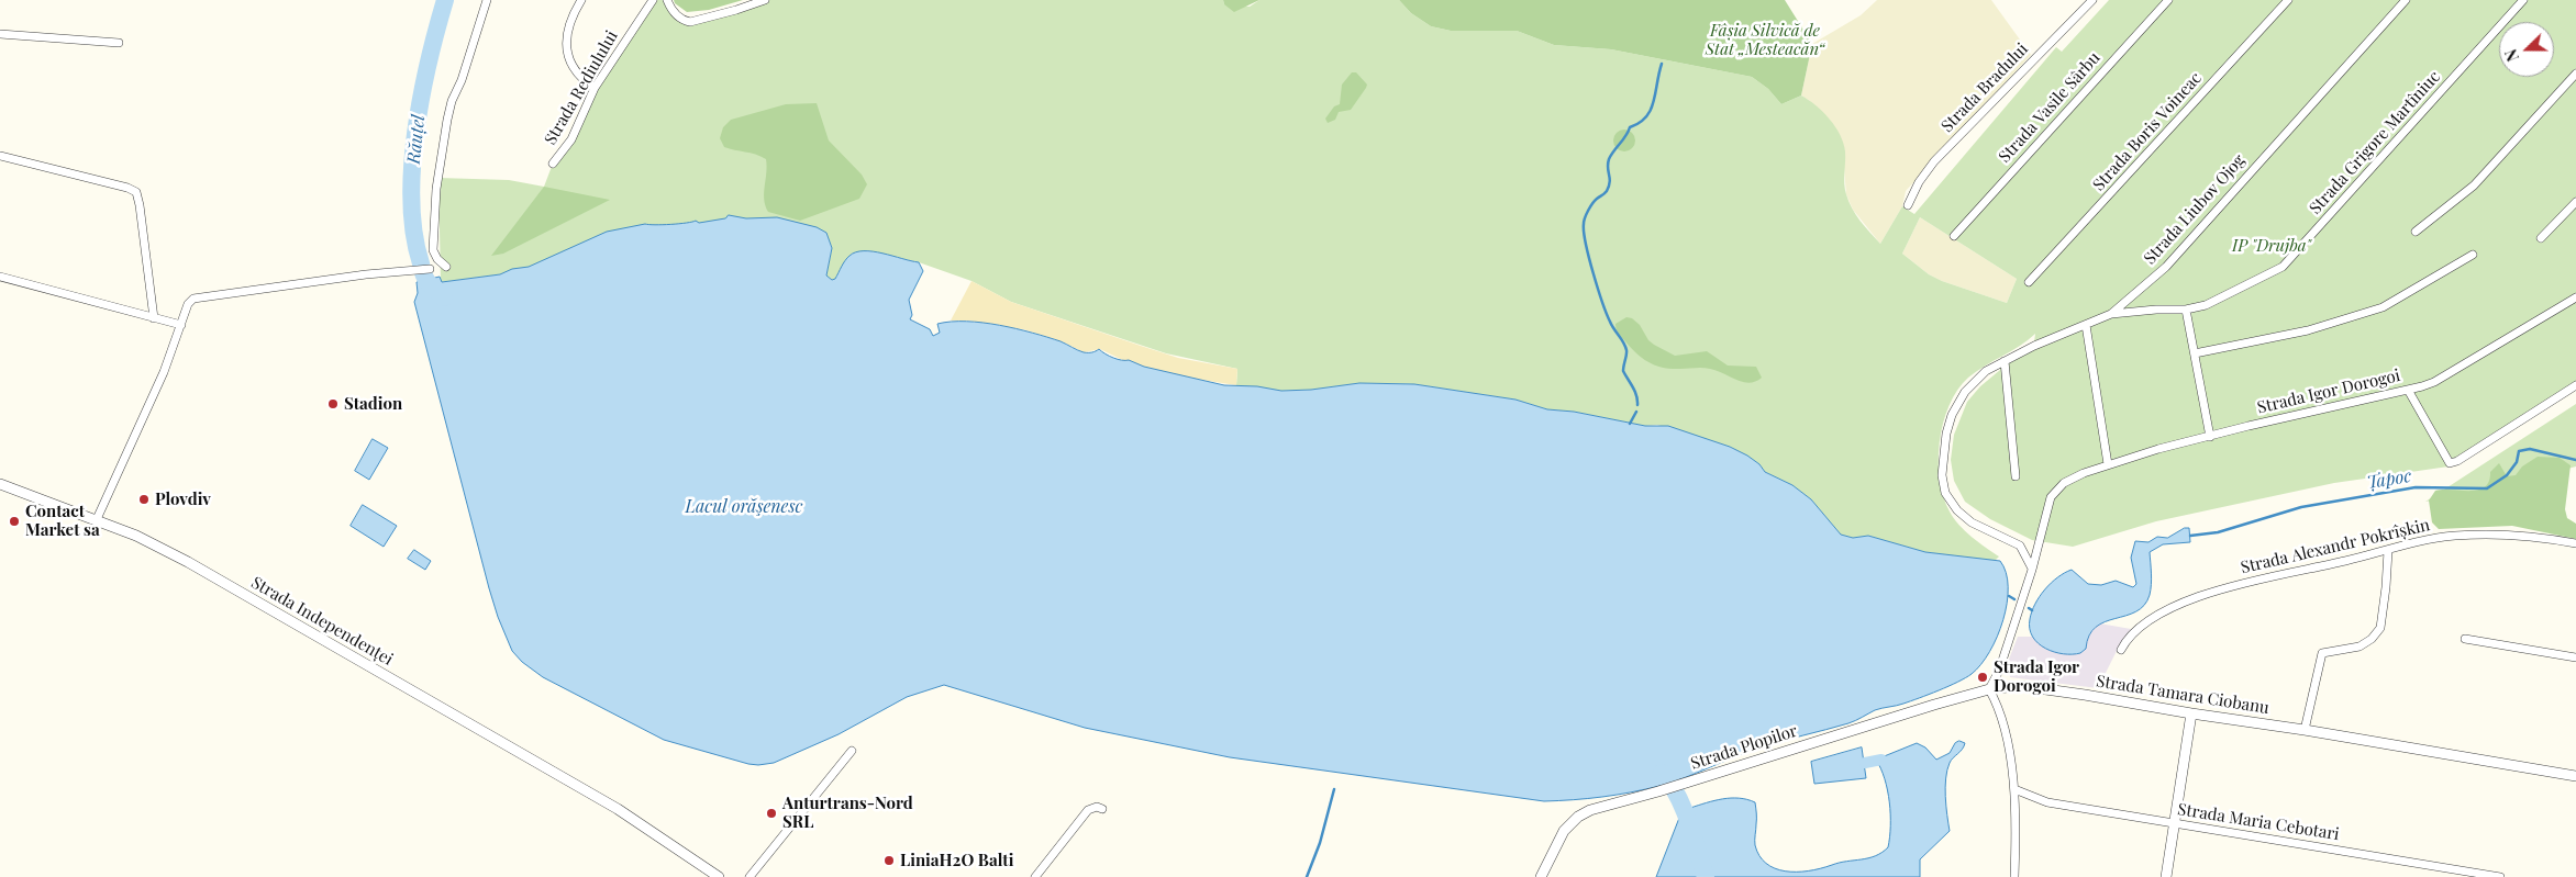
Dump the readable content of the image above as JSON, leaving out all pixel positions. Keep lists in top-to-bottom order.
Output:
{
  "streets": {
    "street": [
      "Strada Rediulului",
      "Strada Bradului",
      "Strada Vasile Sârbu",
      "Strada Boris Voineac",
      "Strada Grigore Martîniuc",
      "Strada Liubov Ojog",
      "Strada Igor Dorogoi",
      "Strada Alexandr Pokrîșkin",
      "Strada Independenței",
      "Strada Tamara Ciobanu",
      "Strada Plopilor",
      "Strada Maria Cebotari"
    ]
  },
  "crossings": [
    ["Strada Grigore Martîniuc", "Strada Liubov Ojog"],
    ["Strada Liubov Ojog", "Strada Igor Dorogoi"],
    ["Strada Igor Dorogoi", "Strada Tamara Ciobanu"],
    ["Strada Igor Dorogoi", "Strada Plopilor"],
    ["Strada Tamara Ciobanu", "Strada Plopilor"]
  ],
  "water": ["Răuțel", "Țapoc", "Lacul orăşenesc"],
  "parks": ["Fâșia Silvică de Stat „Mesteacăn“", "IP \"Drujba\""],
  "places": [
    "Stadion",
    "Plovdiv",
    "Contact Market sa",
    "Strada Igor Dorogoi",
    "Anturtrans-Nord SRL",
    "LiniaH2O Balti"
  ],
  "north": "left"
}
